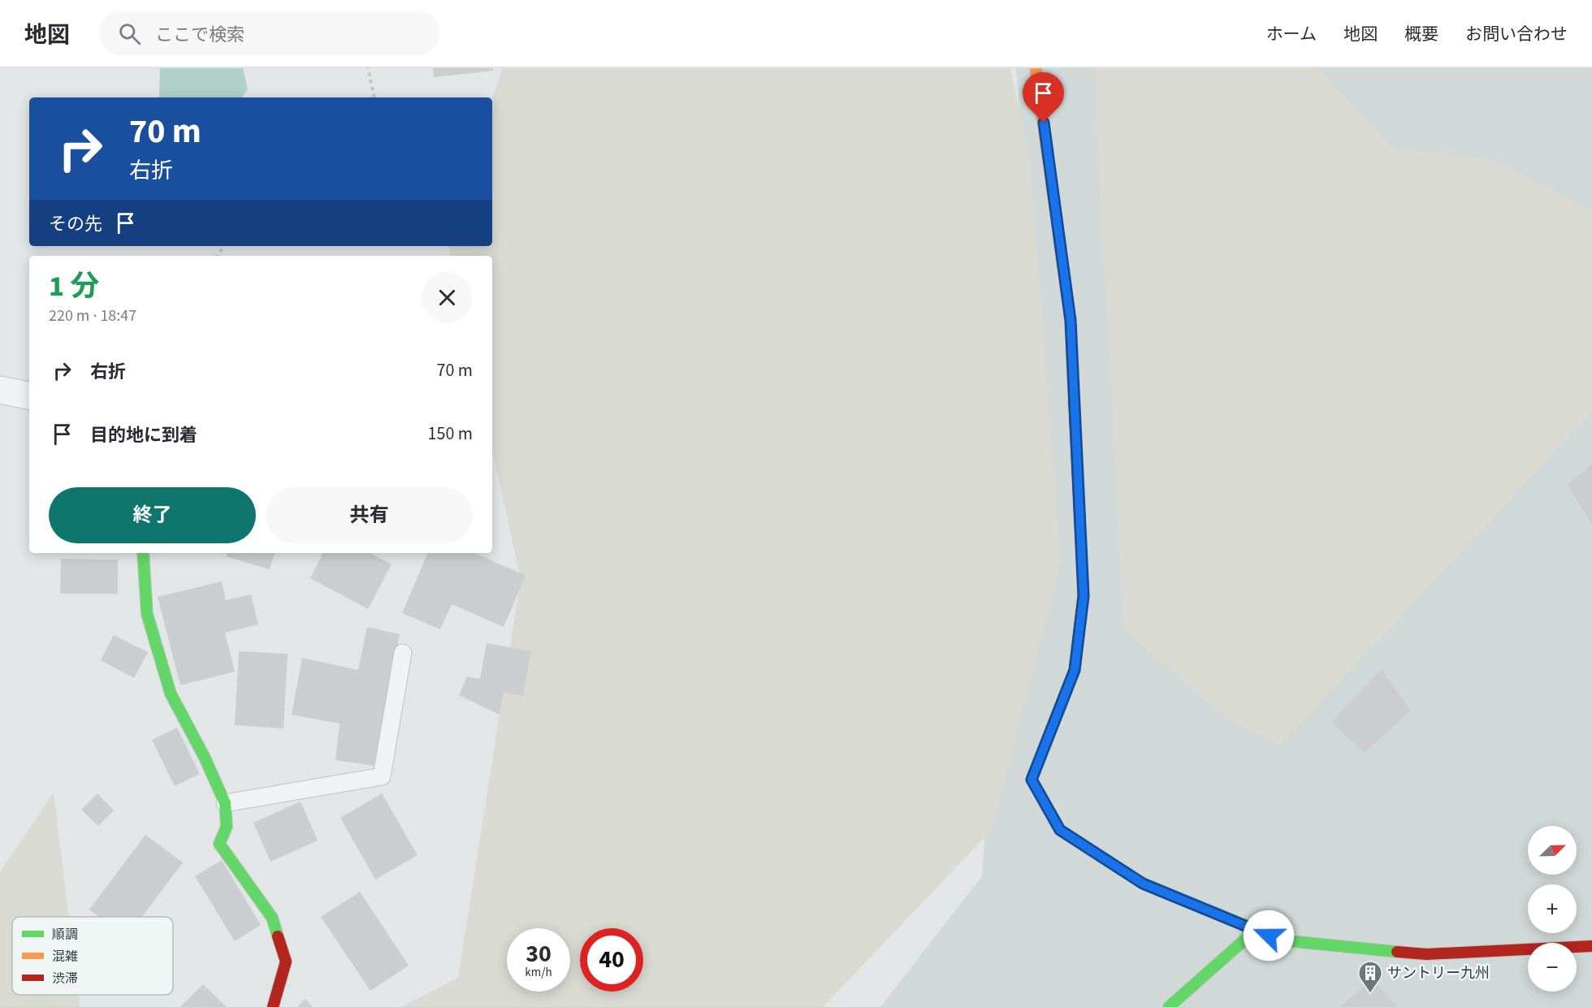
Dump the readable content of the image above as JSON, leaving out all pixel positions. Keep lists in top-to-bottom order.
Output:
{
  "places": {
    "building": ["サントリー九州"]
  },
  "legend": ["順調", "混雑", "渋滞"],
  "north": "top right",
  "page": {
    "header": "地図",
    "search": "ここで検索",
    "nav": [
      "ホーム",
      "地図",
      "概要",
      "お問い合わせ"
    ],
    "turn": ["70 m", "右折"],
    "then": "その先",
    "heading": ["1 分", "220 m · 18:47"],
    "list": [
      {
        "name": "右折",
        "value": "70 m"
      },
      {
        "name": "目的地に到着",
        "value": "150 m"
      }
    ],
    "buttons": ["終了", "共有"],
    "map_buttons": ["+", "−"],
    "speed": "30 km/h",
    "limit": "40"
  }
}
